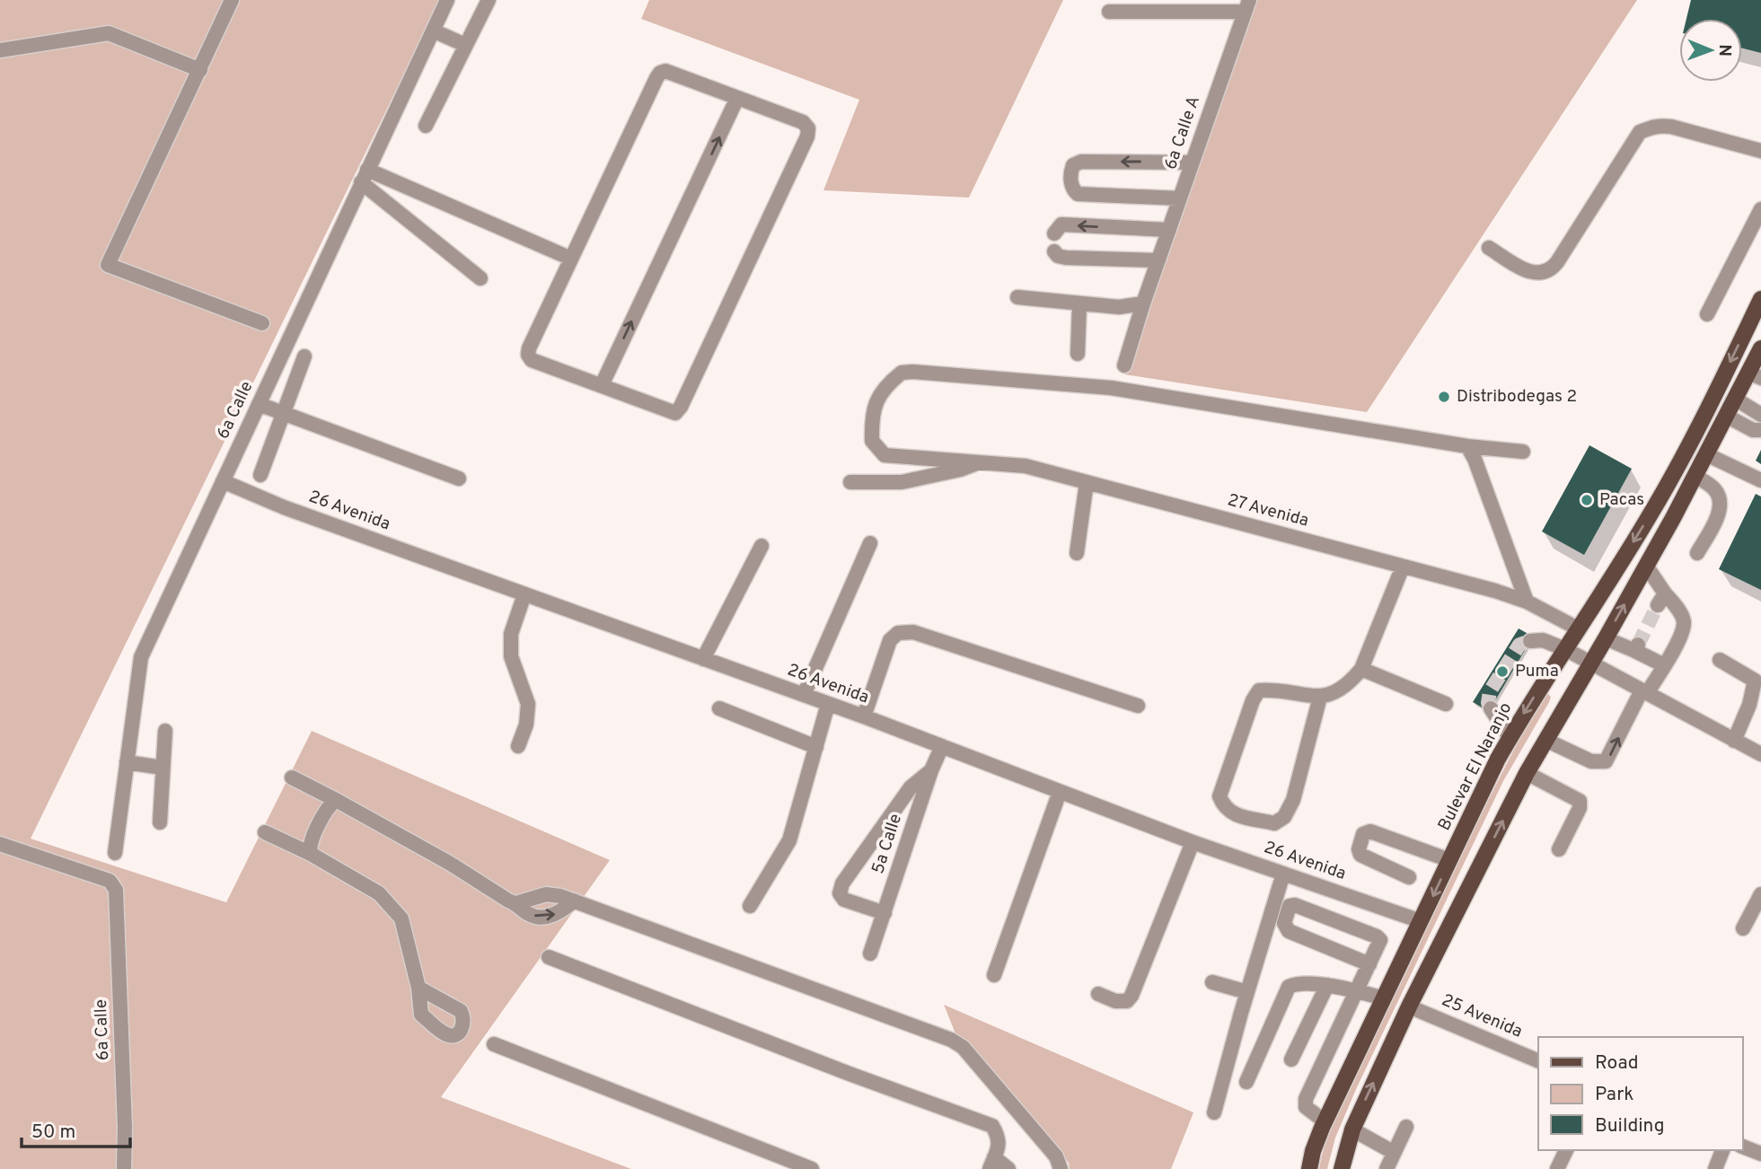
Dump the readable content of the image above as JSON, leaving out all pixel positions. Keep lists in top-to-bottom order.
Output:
{
  "streets": {
    "main road": ["Bulevar El Naranjo"],
    "street": [
      "6a Calle A",
      "6a Calle",
      "26 Avenida",
      "27 Avenida",
      "5a Calle",
      "25 Avenida"
    ]
  },
  "crossings": [
    ["6a Calle", "26 Avenida"],
    ["26 Avenida", "Bulevar El Naranjo"],
    ["26 Avenida", "5a Calle"],
    ["27 Avenida", "Bulevar El Naranjo"]
  ],
  "places": ["Distribodegas 2", "Pacas", "Puma"],
  "legend": ["Road", "Park", "Building"],
  "scale_bar": "50 m",
  "north": "right"
}
